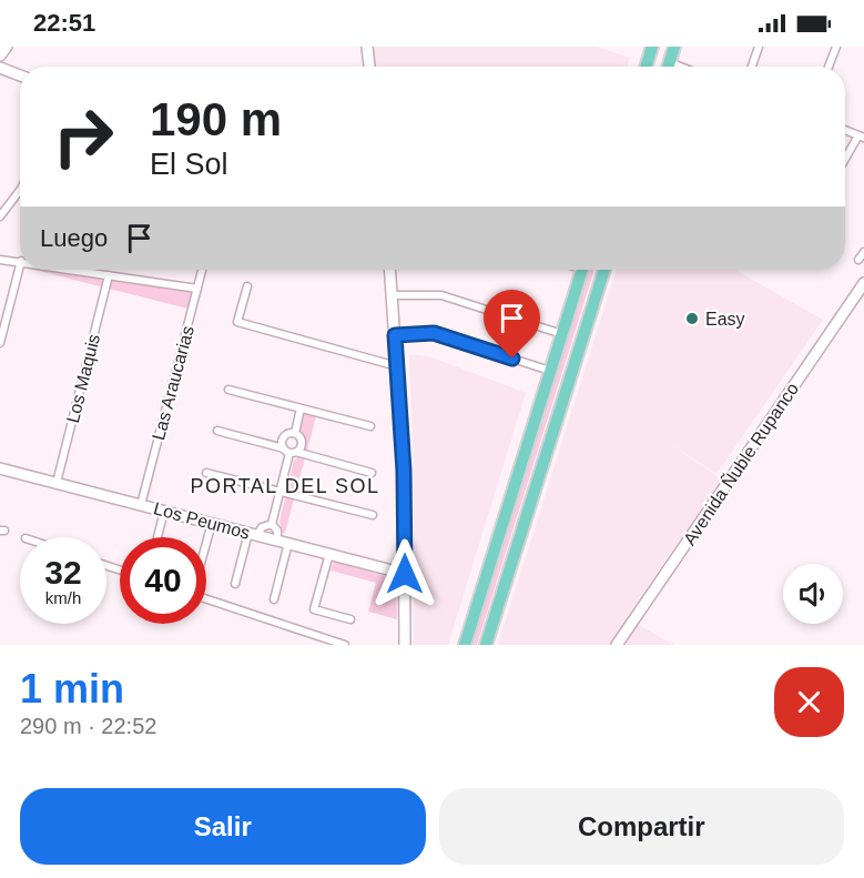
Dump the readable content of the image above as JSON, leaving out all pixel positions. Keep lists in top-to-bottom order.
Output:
{
  "streets": {
    "street": [
      "Los Maquis",
      "Las Araucarias",
      "Avenida Ñuble Rupanco",
      "Los Peumos"
    ]
  },
  "crossings": [
    ["Los Maquis", "Los Peumos"],
    ["Las Araucarias", "Los Peumos"]
  ],
  "districts": ["PORTAL DEL SOL"],
  "places": ["Easy"],
  "page": {
    "status": "22:51",
    "turn": ["190 m", "El Sol"],
    "then": "Luego",
    "speed": "32 km/h",
    "limit": "40",
    "heading": ["1 min", "290 m · 22:52"],
    "buttons": ["Salir", "Compartir"]
  }
}
